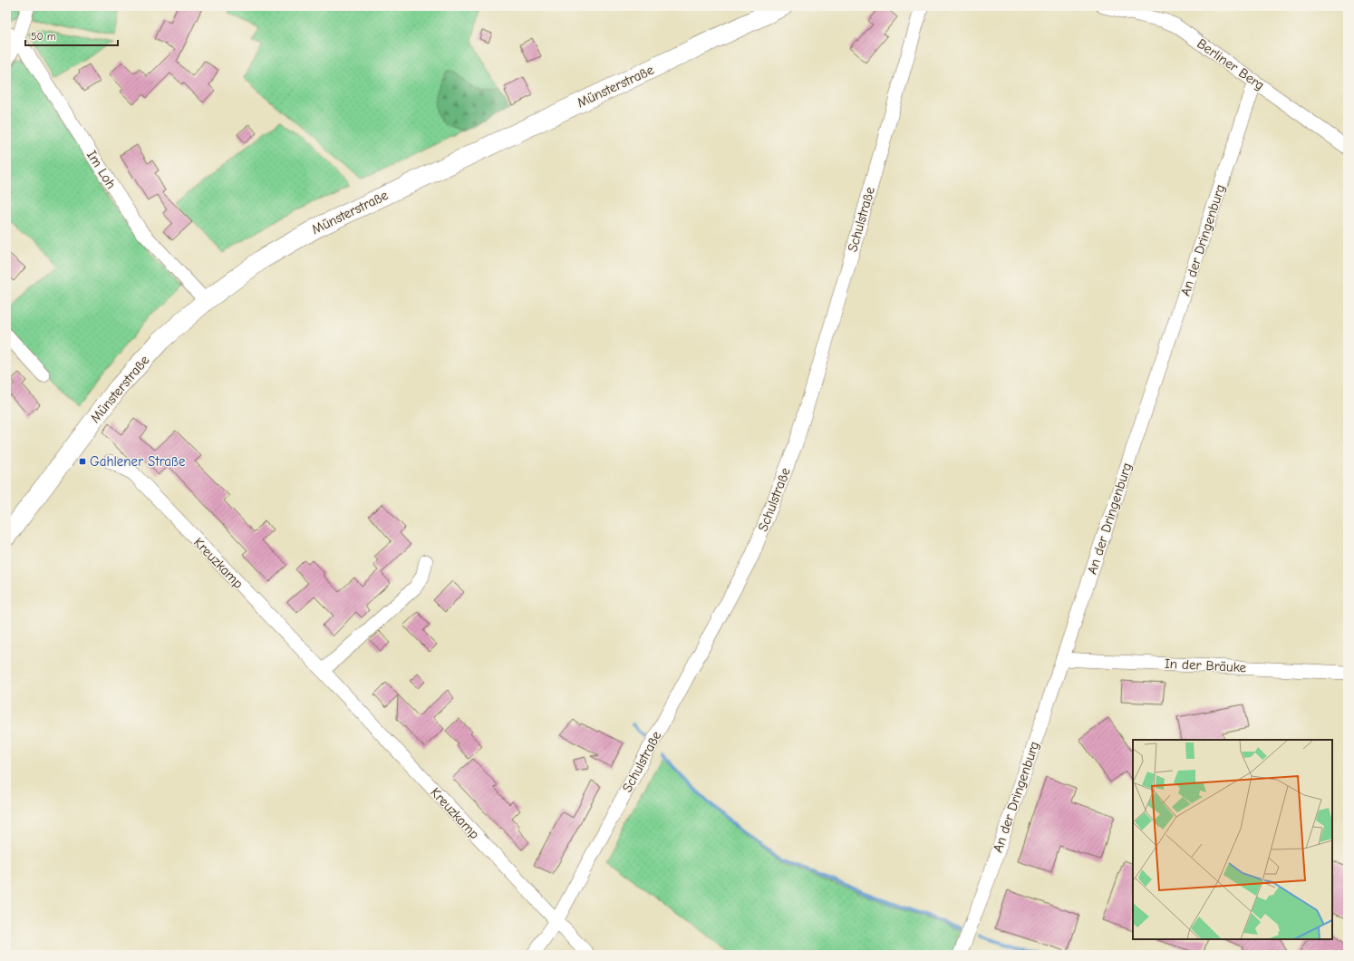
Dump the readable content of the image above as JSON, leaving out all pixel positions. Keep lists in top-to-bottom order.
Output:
{
  "streets": {
    "main road": ["Münsterstraße"],
    "street": [
      "Berliner Berg",
      "Im Loh",
      "Schulstraße",
      "An der Dringenburg",
      "Kreuzkamp",
      "In der Bräuke"
    ]
  },
  "crossings": [
    ["Berliner Berg", "An der Dringenburg"],
    ["Münsterstraße", "Im Loh"],
    ["Schulstraße", "Kreuzkamp"],
    ["An der Dringenburg", "In der Bräuke"]
  ],
  "places": {
    "transit": ["Gahlener Straße"]
  },
  "scale_bar": "50 m"
}
